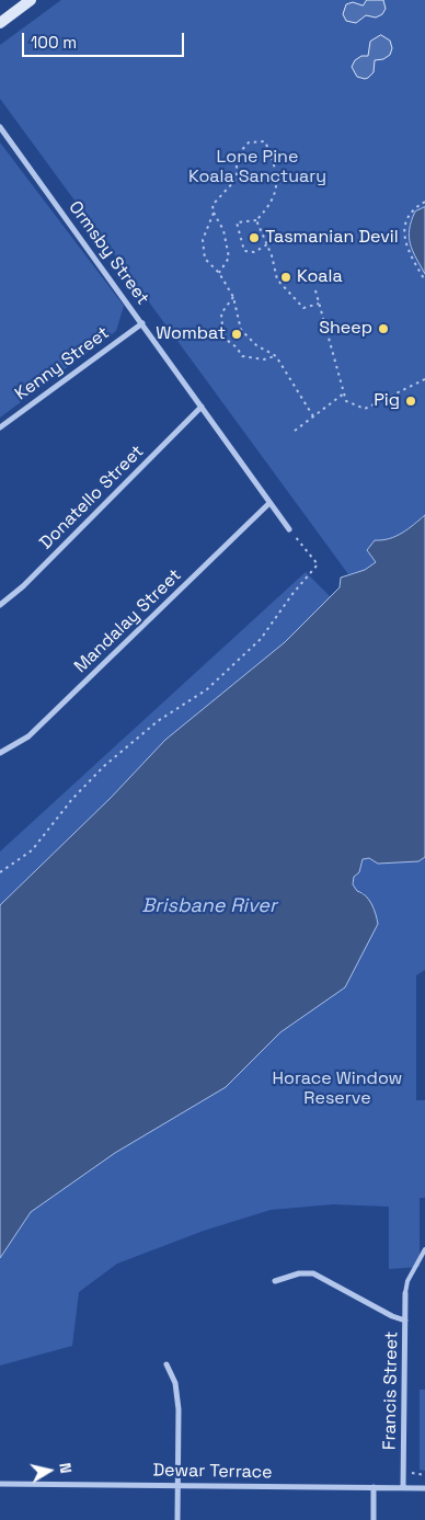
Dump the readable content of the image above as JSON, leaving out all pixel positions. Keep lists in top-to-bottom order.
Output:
{
  "streets": {
    "street": [
      "Ormsby Street",
      "Kenny Street",
      "Donatello Street",
      "Mandalay Street",
      "Francis Street",
      "Dewar Terrace"
    ]
  },
  "crossings": [
    ["Ormsby Street", "Kenny Street"],
    ["Ormsby Street", "Donatello Street"],
    ["Ormsby Street", "Mandalay Street"],
    ["Francis Street", "Dewar Terrace"]
  ],
  "water": ["Brisbane River"],
  "parks": ["Lone Pine Koala Sanctuary", "Horace Window Reserve"],
  "places": [
    "Tasmanian Devil",
    "Koala",
    "Sheep",
    "Wombat",
    "Pig"
  ],
  "scale_bar": "100 m",
  "north": "right"
}
